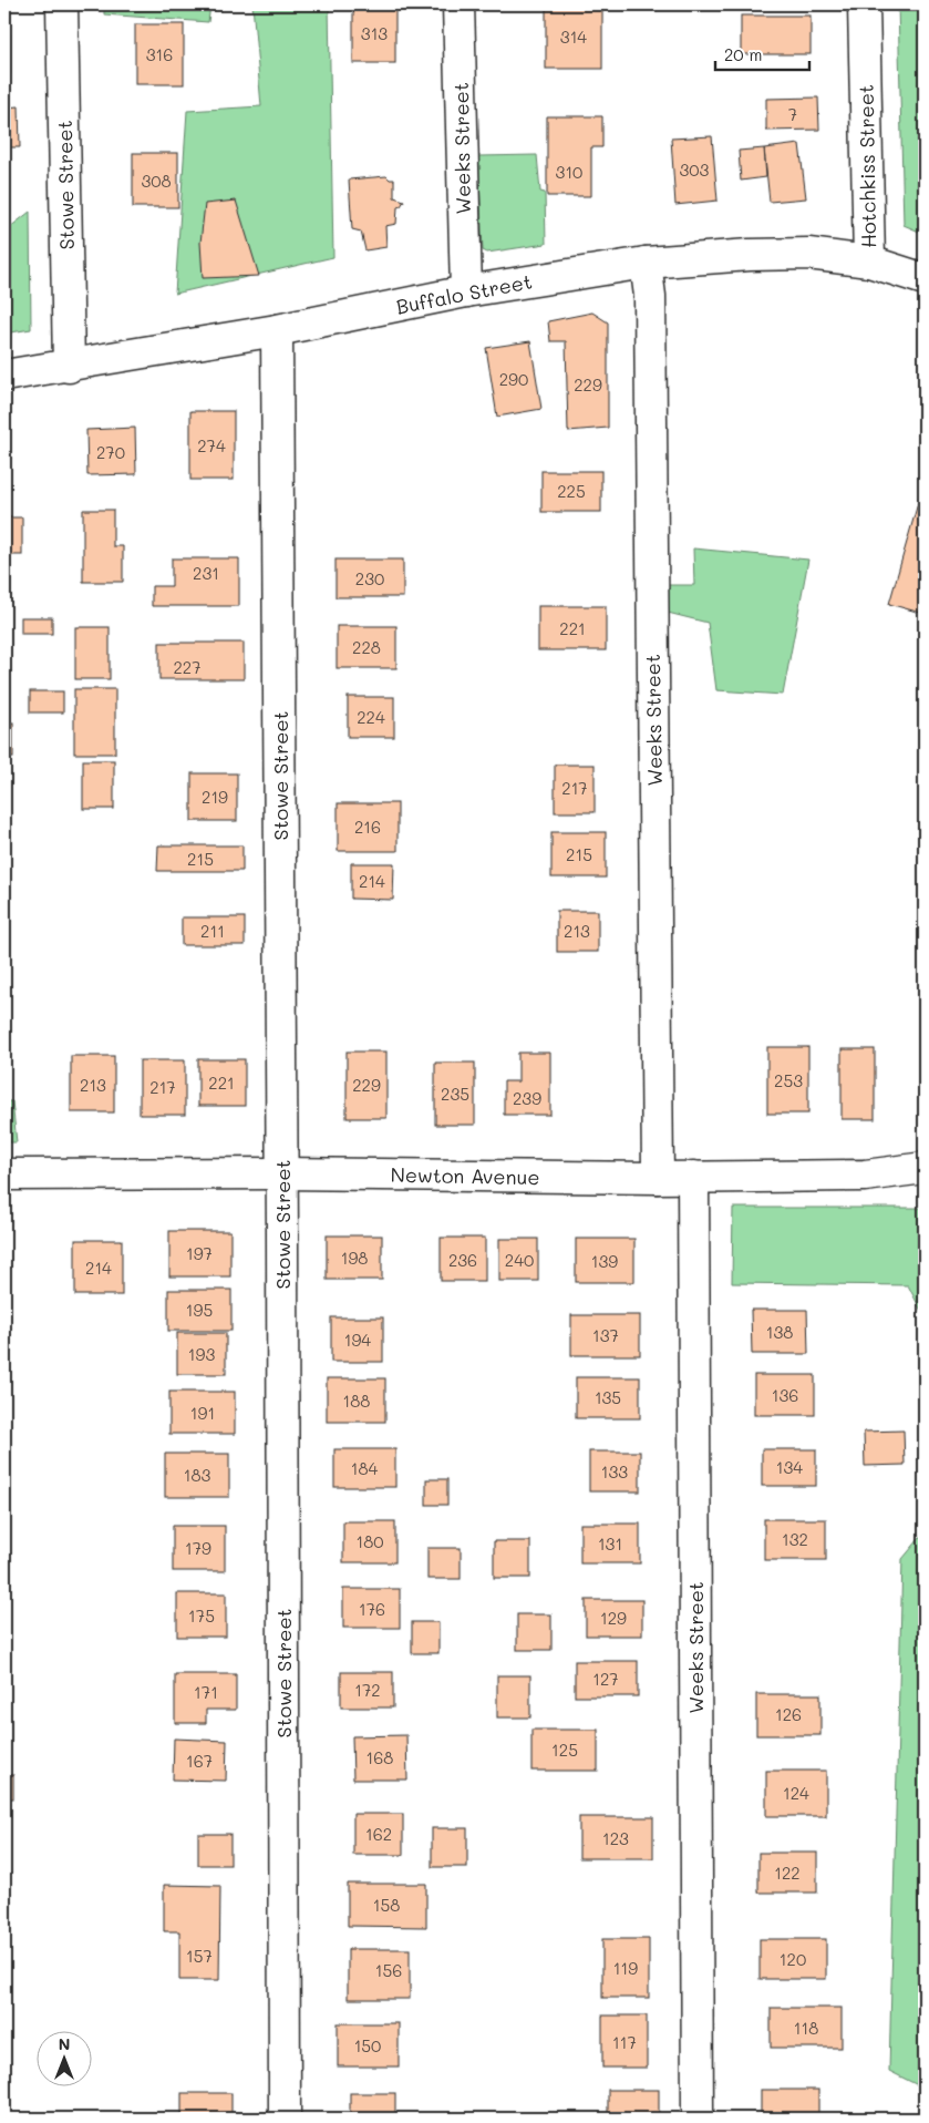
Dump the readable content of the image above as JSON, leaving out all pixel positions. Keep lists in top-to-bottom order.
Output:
{
  "streets": {
    "street": [
      "Weeks Street",
      "Hotchkiss Street",
      "Stowe Street",
      "Buffalo Street",
      "Newton Avenue"
    ]
  },
  "crossings": [
    ["Weeks Street", "Buffalo Street"],
    ["Weeks Street", "Newton Avenue"],
    ["Hotchkiss Street", "Buffalo Street"],
    ["Stowe Street", "Buffalo Street"],
    ["Stowe Street", "Newton Avenue"]
  ],
  "house_numbers": [
    "313",
    "314",
    "316",
    "7",
    "303",
    "310",
    "308",
    "290",
    "229",
    "274",
    "270",
    "225",
    "231",
    "230",
    "221",
    "228",
    "227",
    "224",
    "217",
    "219",
    "216",
    "215",
    "215",
    "214",
    "211",
    "213",
    "253",
    "221",
    "213",
    "229",
    "217",
    "235",
    "239",
    "197",
    "198",
    "236",
    "240",
    "139",
    "214",
    "195",
    "138",
    "137",
    "194",
    "193",
    "136",
    "135",
    "188",
    "191",
    "134",
    "184",
    "133",
    "183",
    "132",
    "180",
    "131",
    "179",
    "176",
    "175",
    "129",
    "127",
    "172",
    "171",
    "126",
    "125",
    "168",
    "167",
    "124",
    "162",
    "123",
    "122",
    "158",
    "157",
    "120",
    "119",
    "156",
    "118",
    "117",
    "150"
  ],
  "scale_bar": "20 m",
  "north": "top"
}
